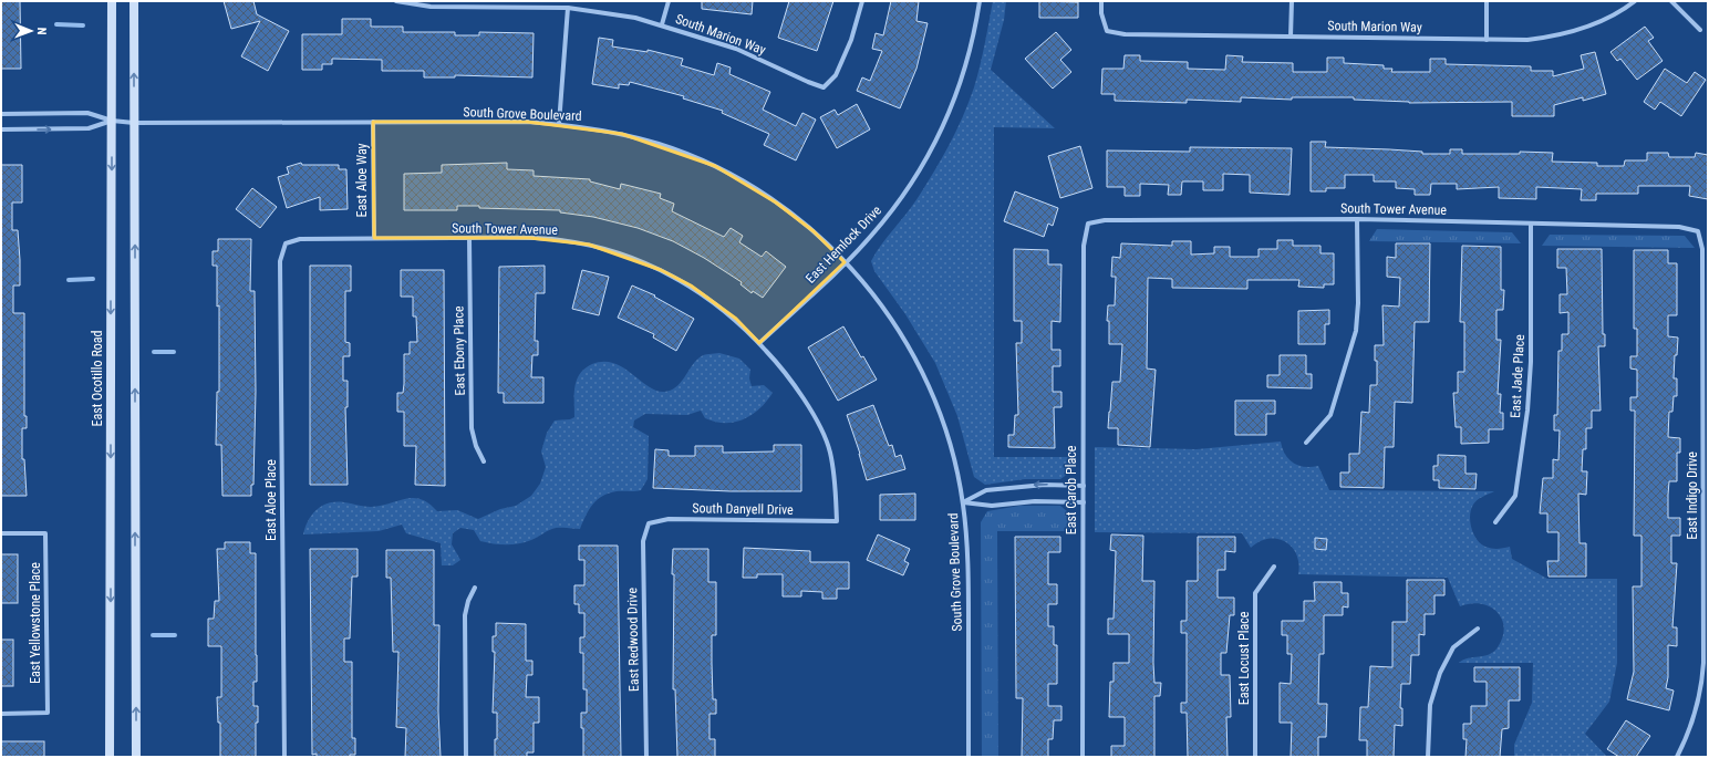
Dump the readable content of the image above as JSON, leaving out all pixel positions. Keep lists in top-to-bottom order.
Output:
{
  "streets": {
    "main road": ["East Ocotillo Road"],
    "street": [
      "South Marion Way",
      "South Grove Boulevard",
      "East Aloe Way",
      "South Tower Avenue",
      "East Hemlock Drive",
      "East Ebony Place",
      "East Jade Place",
      "East Carob Place",
      "East Indigo Drive",
      "East Aloe Place",
      "South Danyell Drive",
      "East Yellowstone Place",
      "East Redwood Drive",
      "East Locust Place"
    ]
  },
  "crossings": [
    ["South Grove Boulevard", "East Aloe Way"],
    ["South Grove Boulevard", "East Hemlock Drive"],
    ["South Grove Boulevard", "East Ocotillo Road"],
    ["East Aloe Way", "South Tower Avenue"],
    ["South Tower Avenue", "East Hemlock Drive"],
    ["South Tower Avenue", "East Ebony Place"],
    ["South Tower Avenue", "East Jade Place"],
    ["South Tower Avenue", "East Carob Place"],
    ["South Tower Avenue", "East Indigo Drive"],
    ["South Tower Avenue", "East Aloe Place"],
    ["South Tower Avenue", "South Danyell Drive"],
    ["South Danyell Drive", "East Redwood Drive"]
  ],
  "north": "right"
}
